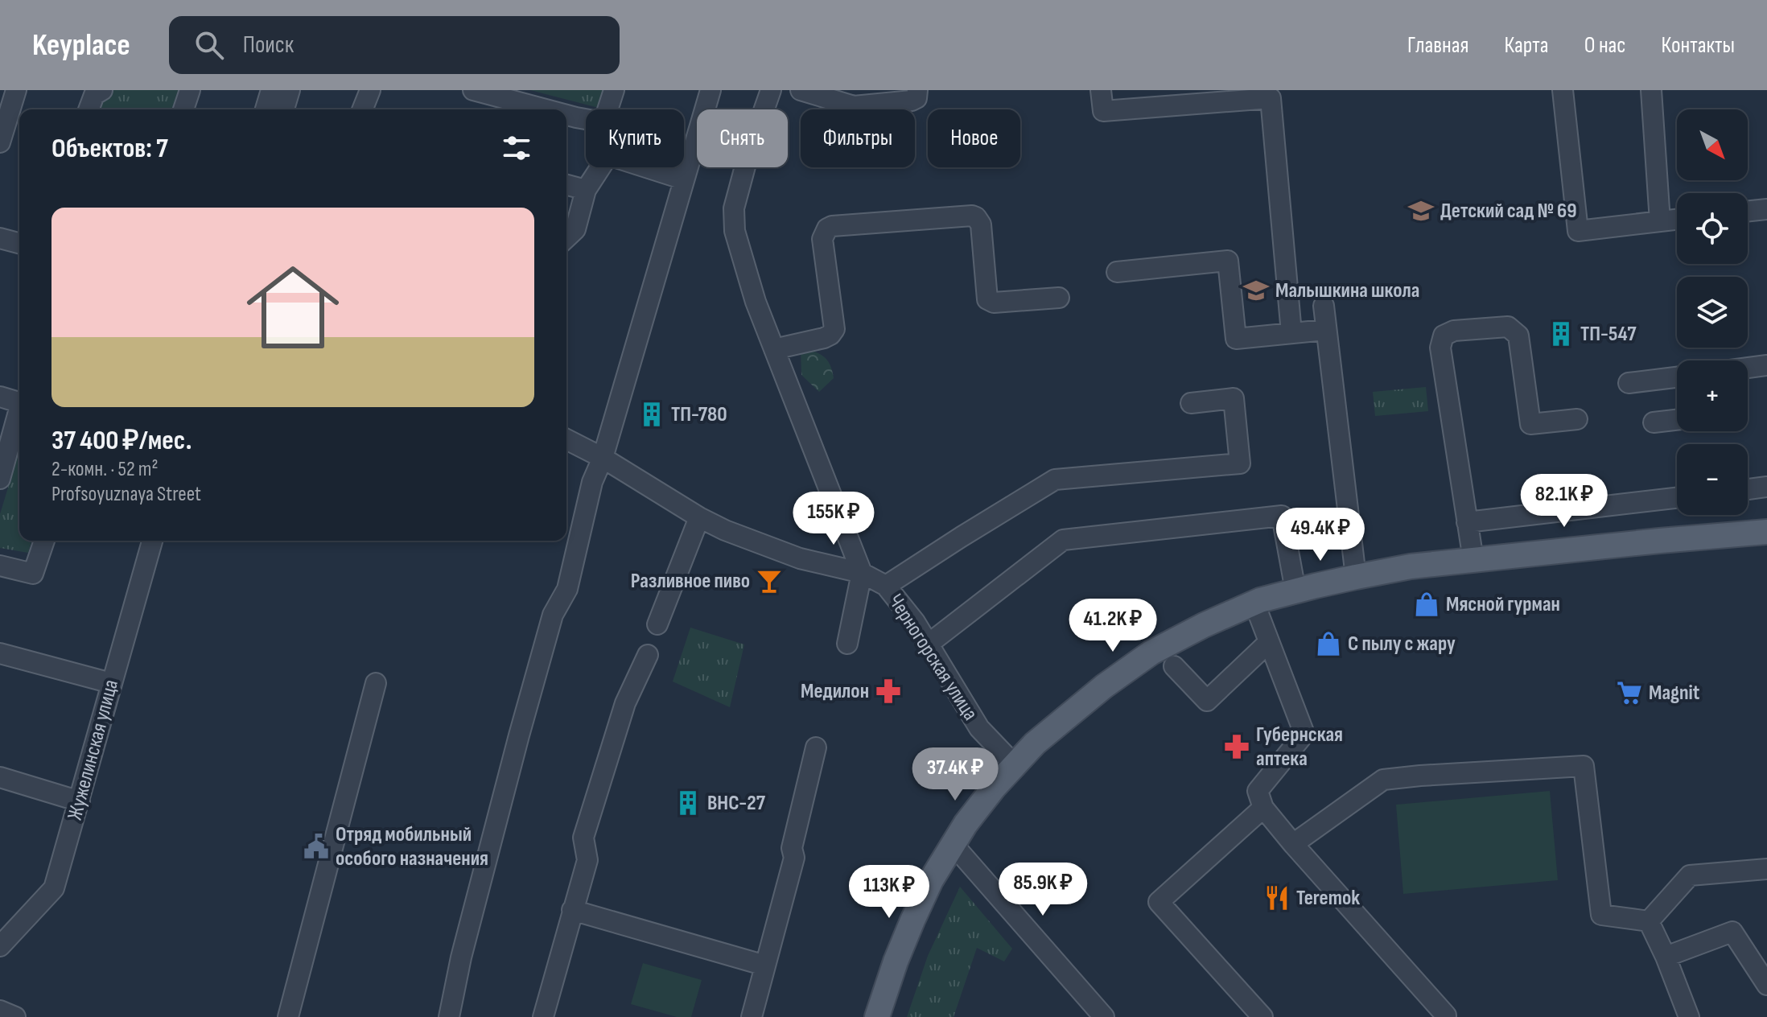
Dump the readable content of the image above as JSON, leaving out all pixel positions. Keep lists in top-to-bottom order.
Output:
{
  "streets": {
    "street": ["Черногорская улица", "Жужелинская улица"]
  },
  "places": {
    "school or university": ["Детский сад № 69", "Малышкина школа"],
    "building": ["ТП-547", "ТП-780", "ВНС-27"],
    "bar": ["Разливное пиво"],
    "shop": ["Мясной гурман", "С пылу с жару"],
    "pharmacy": ["Медилон", "Губернская аптека"],
    "supermarket": ["Magnit"],
    "public building": ["Отряд мобильный особого назначения"],
    "restaurant": ["Teremok"]
  },
  "north": "bottom right",
  "page": {
    "header": "Keyplace",
    "search": "Поиск",
    "nav": [
      "Главная",
      "Карта",
      "О нас",
      "Контакты"
    ],
    "map_buttons": ["+", "−"],
    "chip": [
      "Купить",
      "Снять",
      "Фильтры",
      "Новое"
    ],
    "heading": "Объектов: 7",
    "list": [
      {
        "name": "37 400 ₽/мес.",
        "note": "2-комн. · 52 m² · Profsoyuznaya Street"
      }
    ],
    "price": [
      "82.1K ₽",
      "155K ₽",
      "49.4K ₽",
      "41.2K ₽",
      "37.4K ₽",
      "85.9K ₽",
      "113K ₽"
    ]
  }
}
